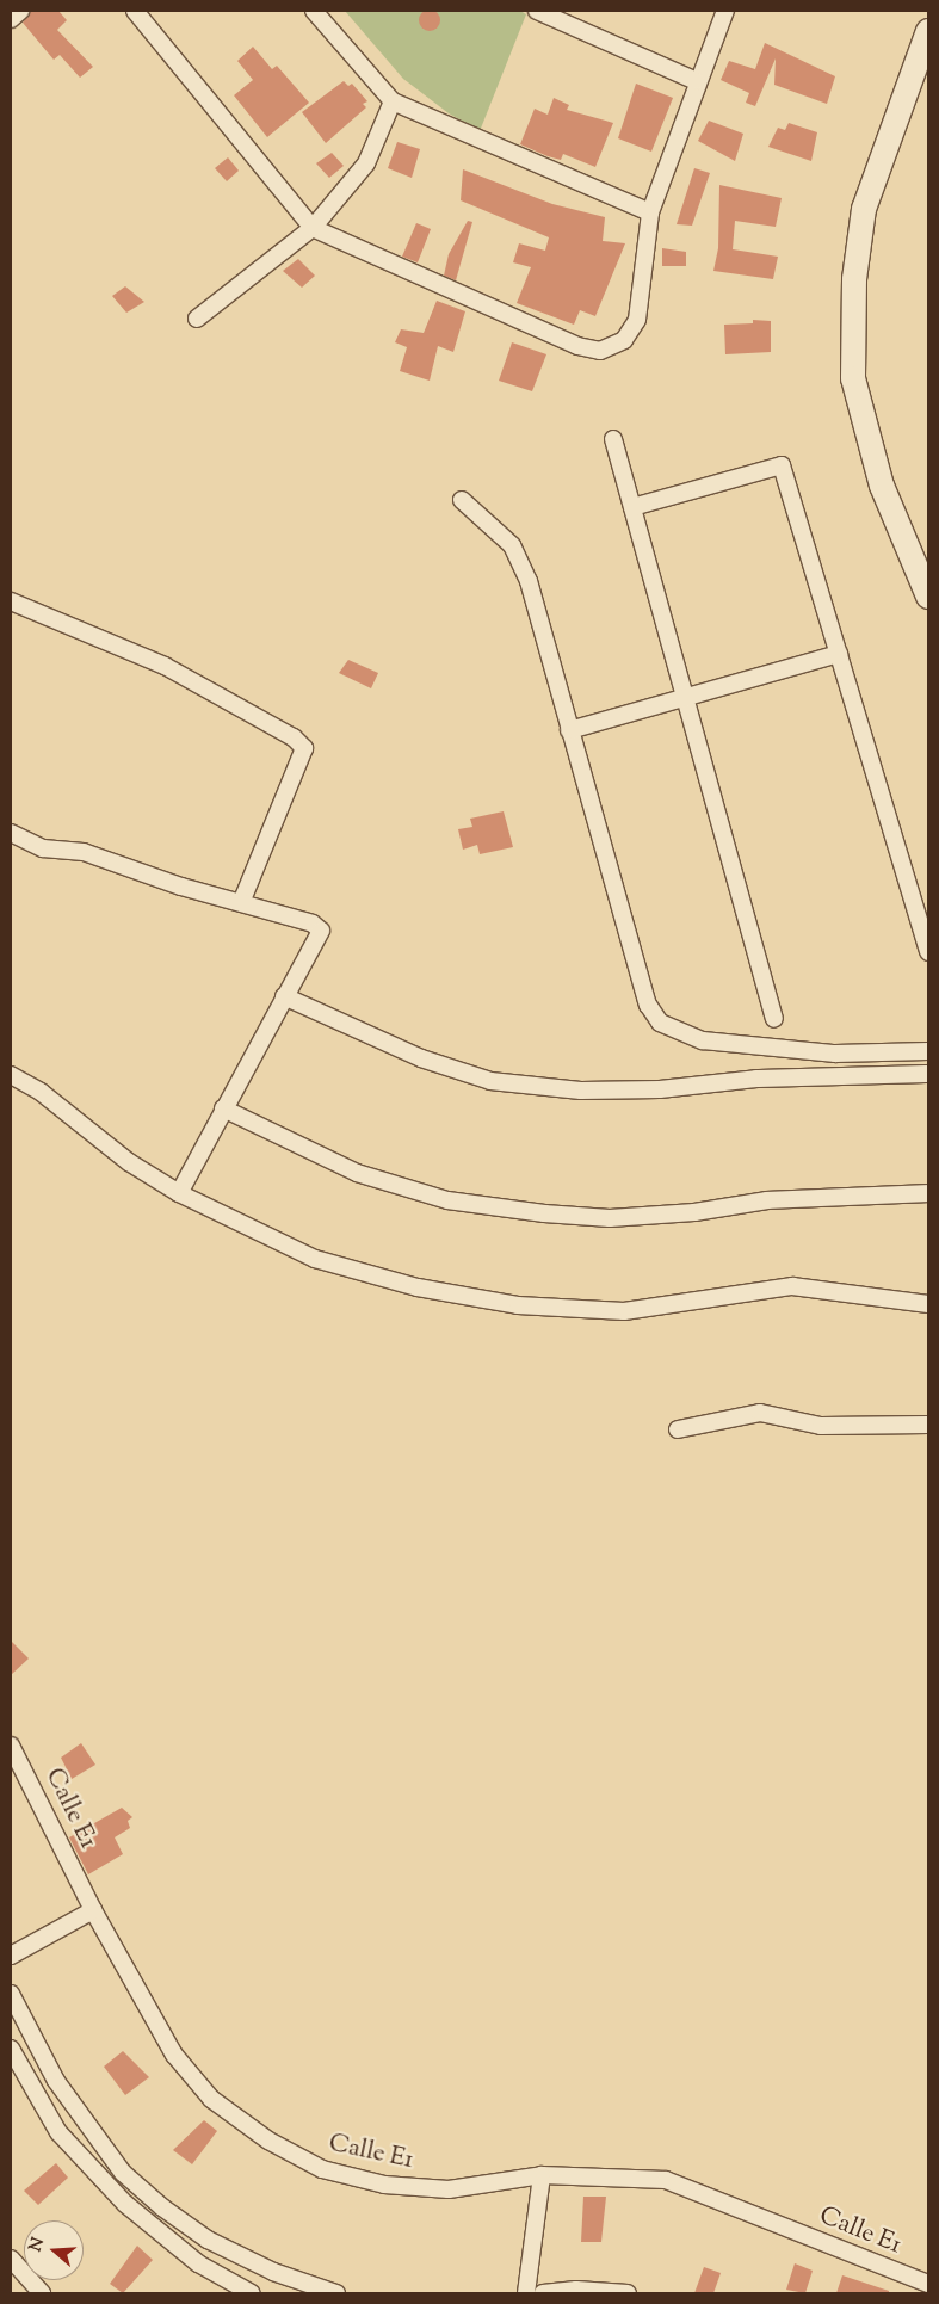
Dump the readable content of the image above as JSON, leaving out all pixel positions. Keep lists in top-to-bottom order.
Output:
{
  "streets": {
    "street": ["Calle E1"]
  },
  "north": "left"
}
